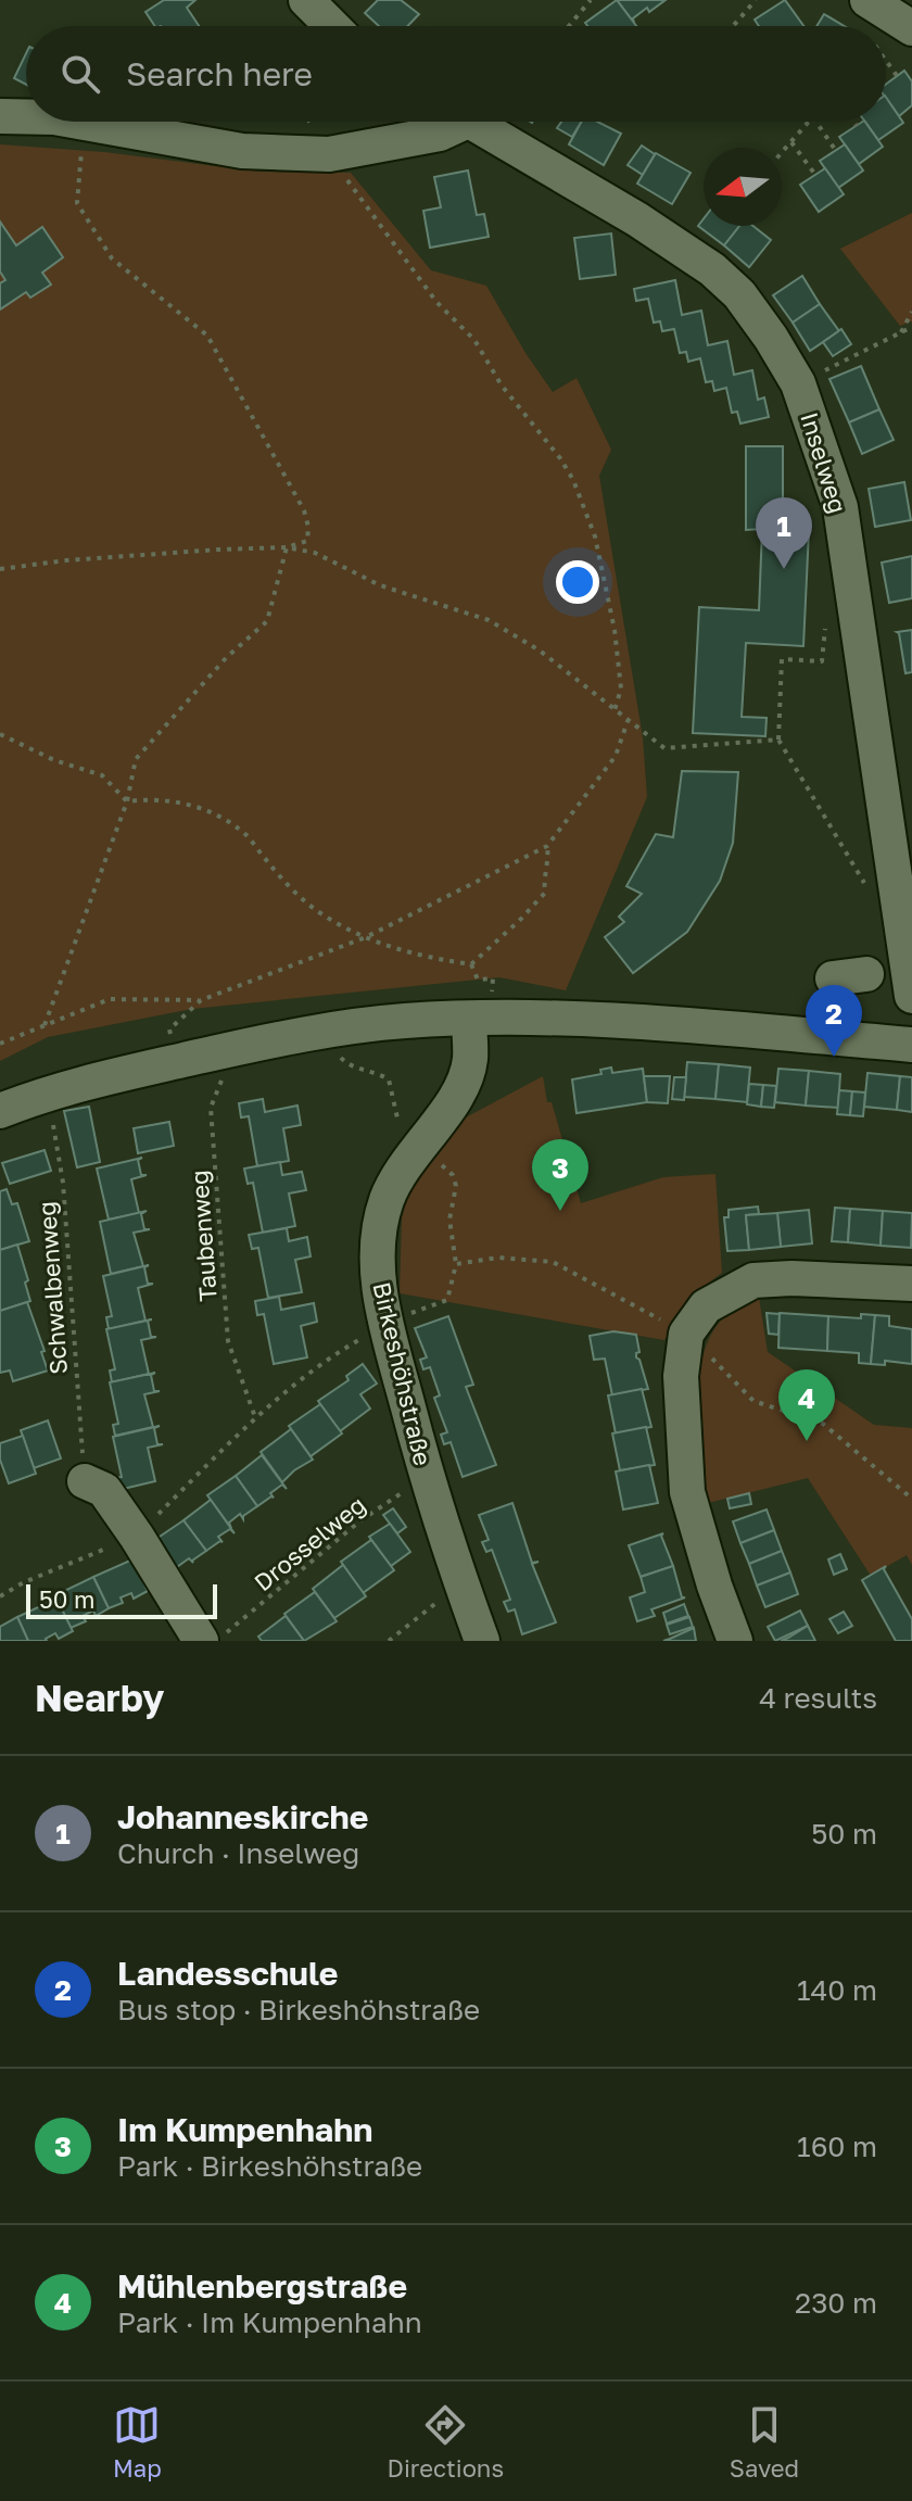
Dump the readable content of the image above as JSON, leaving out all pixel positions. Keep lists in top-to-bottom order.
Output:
{
  "streets": {
    "street": ["Inselweg", "Birkeshöhstraße"],
    "path": ["Taubenweg", "Schwalbenweg", "Drosselweg"]
  },
  "crossings": [
    ["Birkeshöhstraße", "Drosselweg"]
  ],
  "scale_bar": "50 m",
  "north": "left",
  "page": {
    "search": "Search here",
    "pins": [
      "1",
      "2",
      "3",
      "4"
    ],
    "scale": "50 m",
    "heading": ["Nearby", "4 results"],
    "list": [
      {
        "mark": "1",
        "name": "Johanneskirche",
        "note": "Church · Inselweg",
        "value": "50 m"
      },
      {
        "mark": "2",
        "name": "Landesschule",
        "note": "Bus stop · Birkeshöhstraße",
        "value": "140 m"
      },
      {
        "mark": "3",
        "name": "Im Kumpenhahn",
        "note": "Park · Birkeshöhstraße",
        "value": "160 m"
      },
      {
        "mark": "4",
        "name": "Mühlenbergstraße",
        "note": "Park · Im Kumpenhahn",
        "value": "230 m"
      }
    ],
    "nav": ["Map", "Directions", "Saved"]
  }
}
